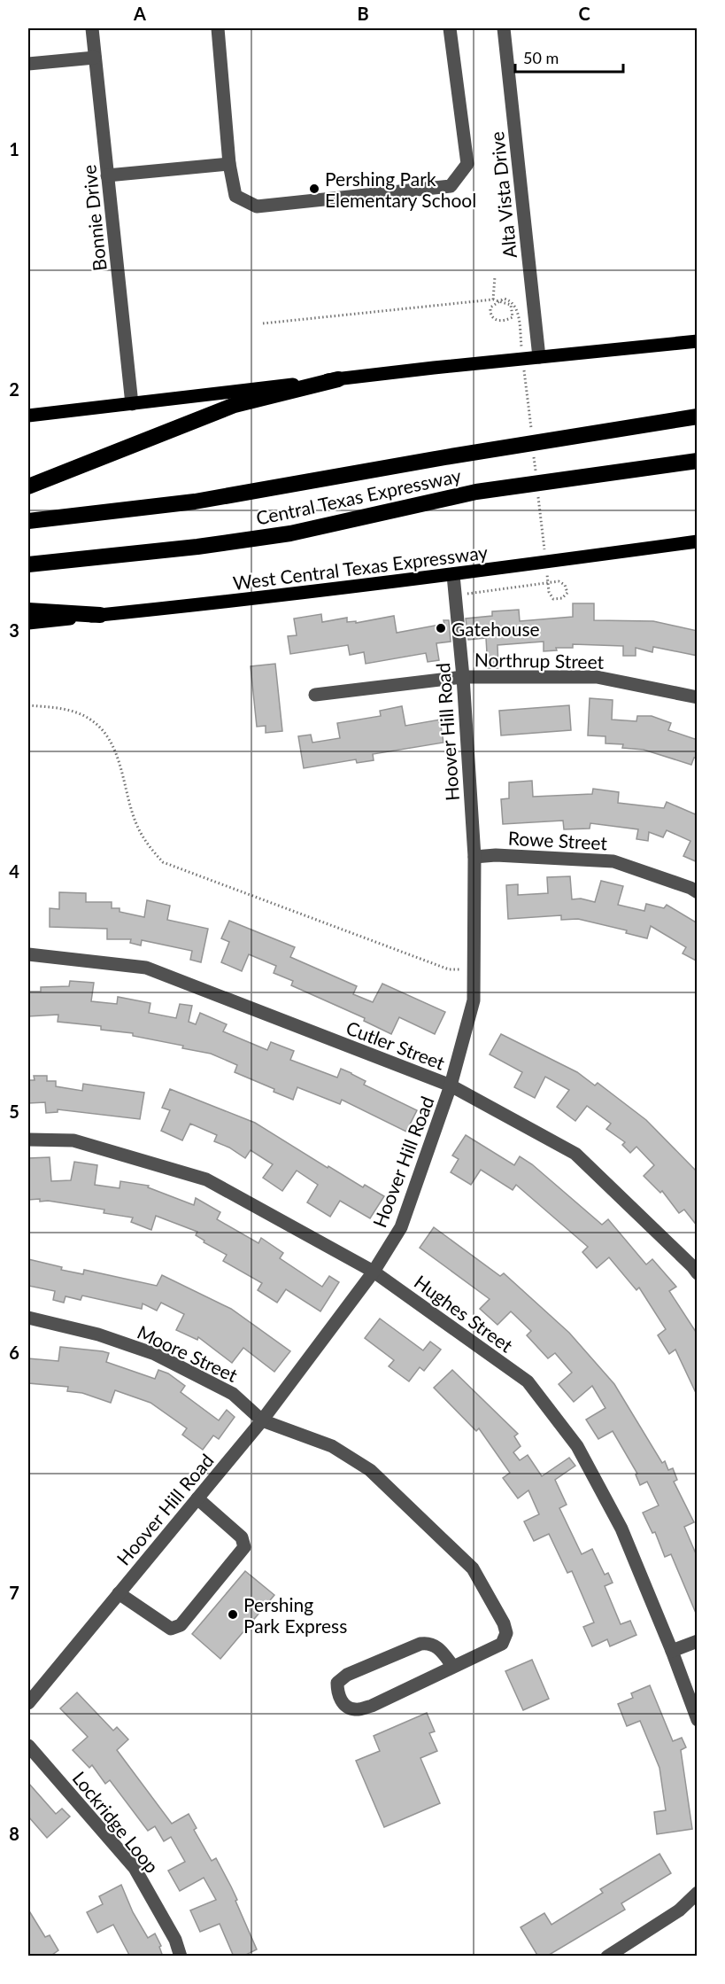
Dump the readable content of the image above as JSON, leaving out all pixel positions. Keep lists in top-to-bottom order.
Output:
{
  "streets": {
    "highway": ["Central Texas Expressway"],
    "main road": ["West Central Texas Expressway"],
    "street": [
      "Alta Vista Drive",
      "Bonnie Drive",
      "Northrup Street",
      "Hoover Hill Road",
      "Rowe Street",
      "Cutler Street",
      "Hughes Street",
      "Moore Street",
      "Lockridge Loop"
    ]
  },
  "crossings": [
    ["West Central Texas Expressway", "Hoover Hill Road"],
    ["Northrup Street", "Hoover Hill Road"],
    ["Hoover Hill Road", "Rowe Street"],
    ["Hoover Hill Road", "Cutler Street"],
    ["Hoover Hill Road", "Hughes Street"],
    ["Hoover Hill Road", "Moore Street"]
  ],
  "places": ["Pershing Park Elementary School", "Gatehouse", "Pershing Park Express"],
  "scale_bar": "50 m",
  "grid": {
    "columns": ["A", "B", "C"],
    "rows": [
      "1",
      "2",
      "3",
      "4",
      "5",
      "6",
      "7",
      "8"
    ]
  }
}
